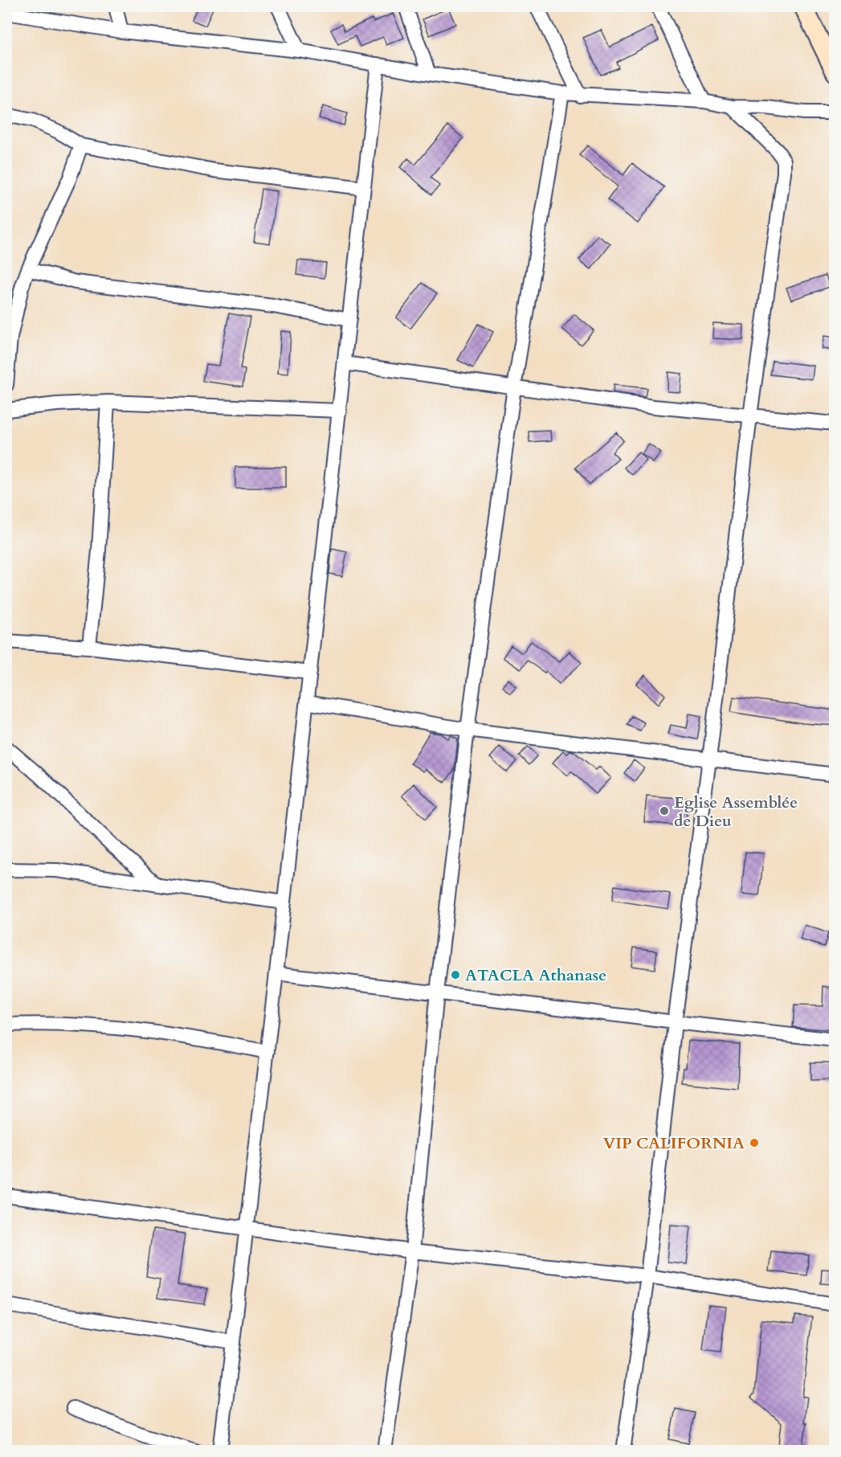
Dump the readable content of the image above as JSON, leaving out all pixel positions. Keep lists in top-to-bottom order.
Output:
{
  "places": ["Eglise Assemblée de Dieu", "ATACLA Athanase", "VIP CALIFORNIA"]
}
